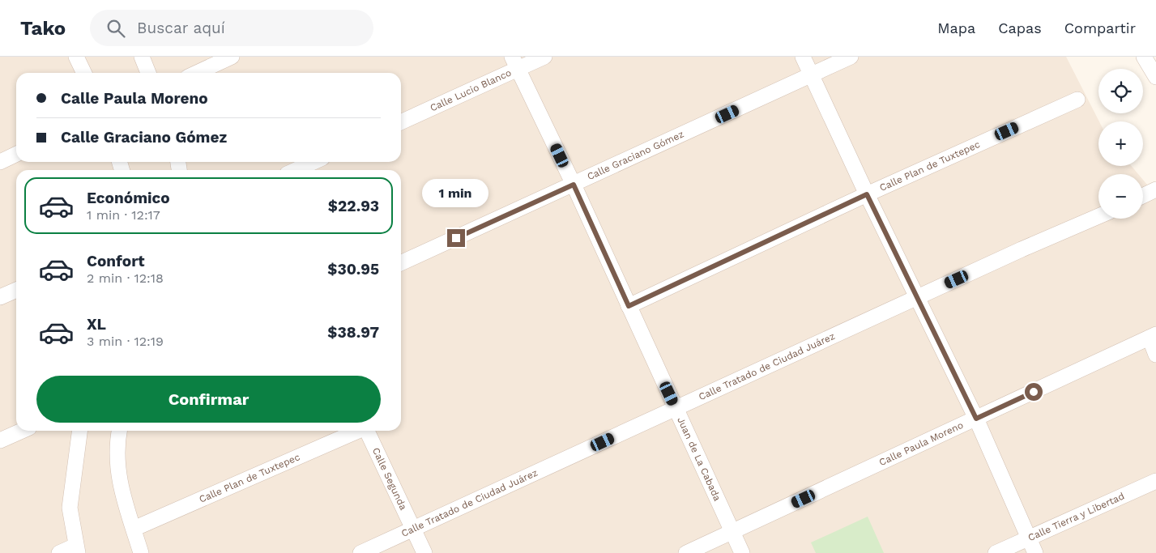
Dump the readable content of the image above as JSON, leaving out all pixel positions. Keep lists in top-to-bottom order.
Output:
{
  "streets": {
    "street": [
      "Calle Lucio Blanco",
      "Calle Graciano Gómez",
      "Calle Plan de Tuxtepec",
      "Calle Tratado de Ciudad Juárez",
      "Calle Paula Moreno",
      "Juan de La Cabada",
      "Calle Segunda",
      "Calle Tierra y Libertad"
    ]
  },
  "crossings": [
    ["Calle Lucio Blanco", "Juan de La Cabada"],
    ["Calle Graciano Gómez", "Juan de La Cabada"],
    ["Calle Plan de Tuxtepec", "Juan de La Cabada"],
    ["Calle Tratado de Ciudad Juárez", "Juan de La Cabada"],
    ["Calle Tratado de Ciudad Juárez", "Calle Segunda"],
    ["Calle Paula Moreno", "Juan de La Cabada"]
  ],
  "page": {
    "header": "Tako",
    "search": "Buscar aquí",
    "nav": ["Mapa", "Capas", "Compartir"],
    "map_buttons": ["+", "−"],
    "banner": ["Calle Paula Moreno", "Calle Graciano Gómez"],
    "list": [
      {
        "name": "Económico",
        "note": "1 min · 12:17",
        "value": "$22.93"
      },
      {
        "name": "Confort",
        "note": "2 min · 12:18",
        "value": "$30.95"
      },
      {
        "name": "XL",
        "note": "3 min · 12:19",
        "value": "$38.97"
      }
    ],
    "bubble": "1 min",
    "buttons": "Confirmar"
  }
}
